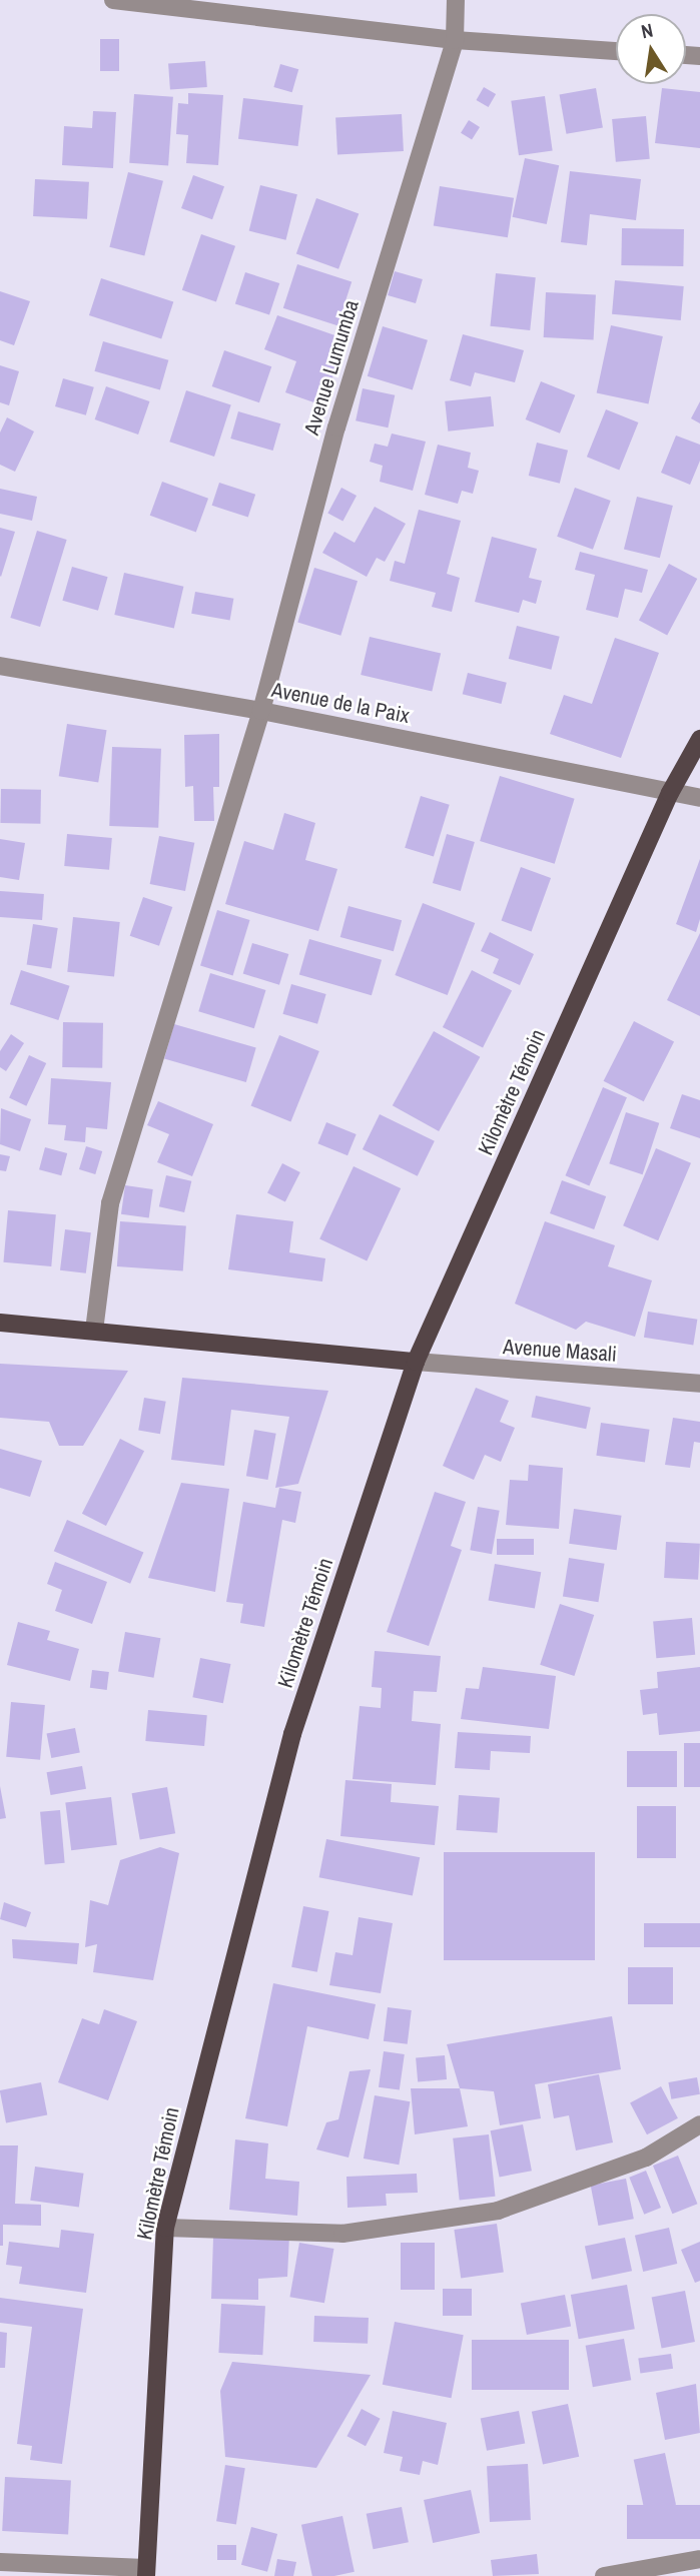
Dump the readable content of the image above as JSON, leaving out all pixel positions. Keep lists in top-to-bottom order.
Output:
{
  "streets": {
    "main road": ["Kilomètre Témoin"],
    "street": ["Avenue Lumumba", "Avenue de la Paix", "Avenue Masali"]
  },
  "crossings": [
    ["Avenue Lumumba", "Avenue de la Paix"],
    ["Avenue de la Paix", "Kilomètre Témoin"],
    ["Kilomètre Témoin", "Avenue Masali"]
  ],
  "north": "top"
}
